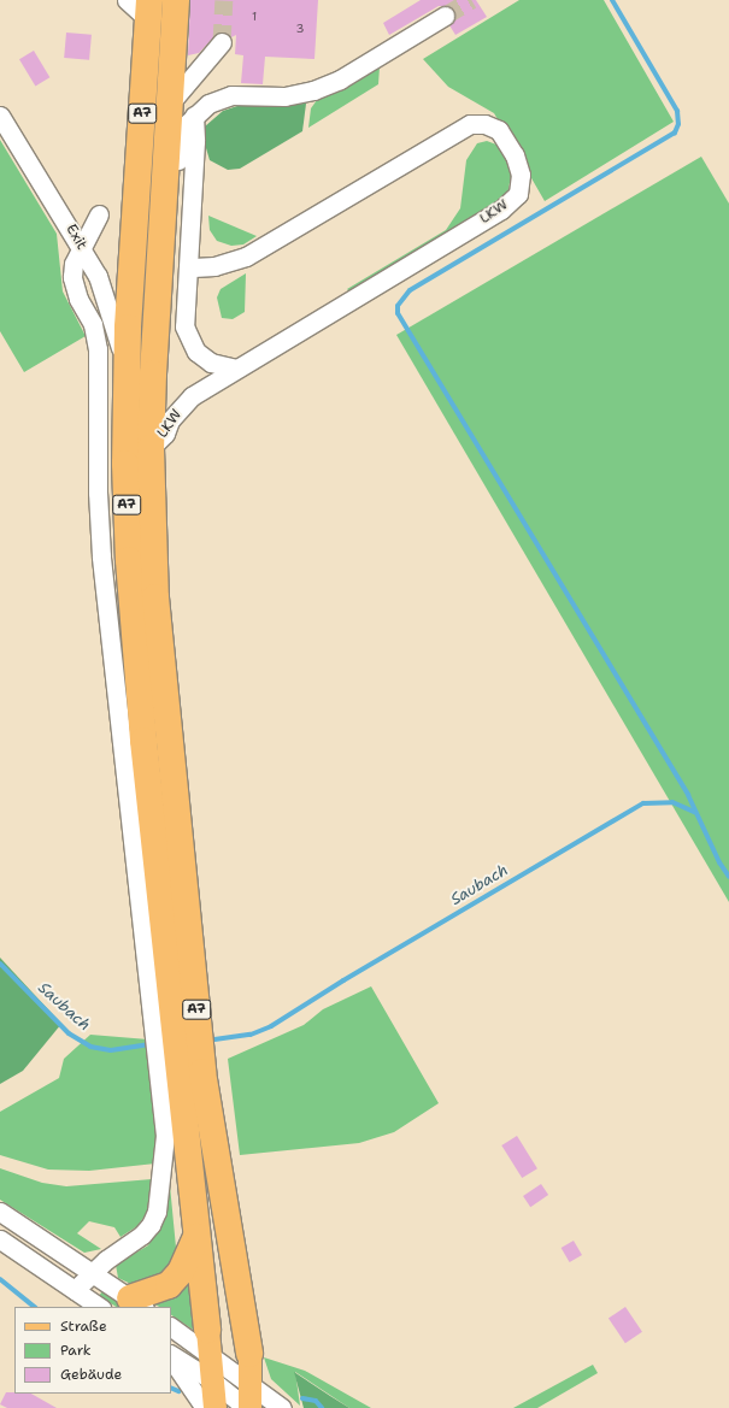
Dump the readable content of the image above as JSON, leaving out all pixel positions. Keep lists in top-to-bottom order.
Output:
{
  "streets": {
    "highway": ["A7"],
    "street": ["LKW", "Exit"]
  },
  "crossings": [
    ["A7", "LKW"],
    ["A7", "Exit"]
  ],
  "water": ["Saubach"],
  "house_numbers": ["1", "3"],
  "legend": ["Straße", "Park", "Gebäude"]
}
